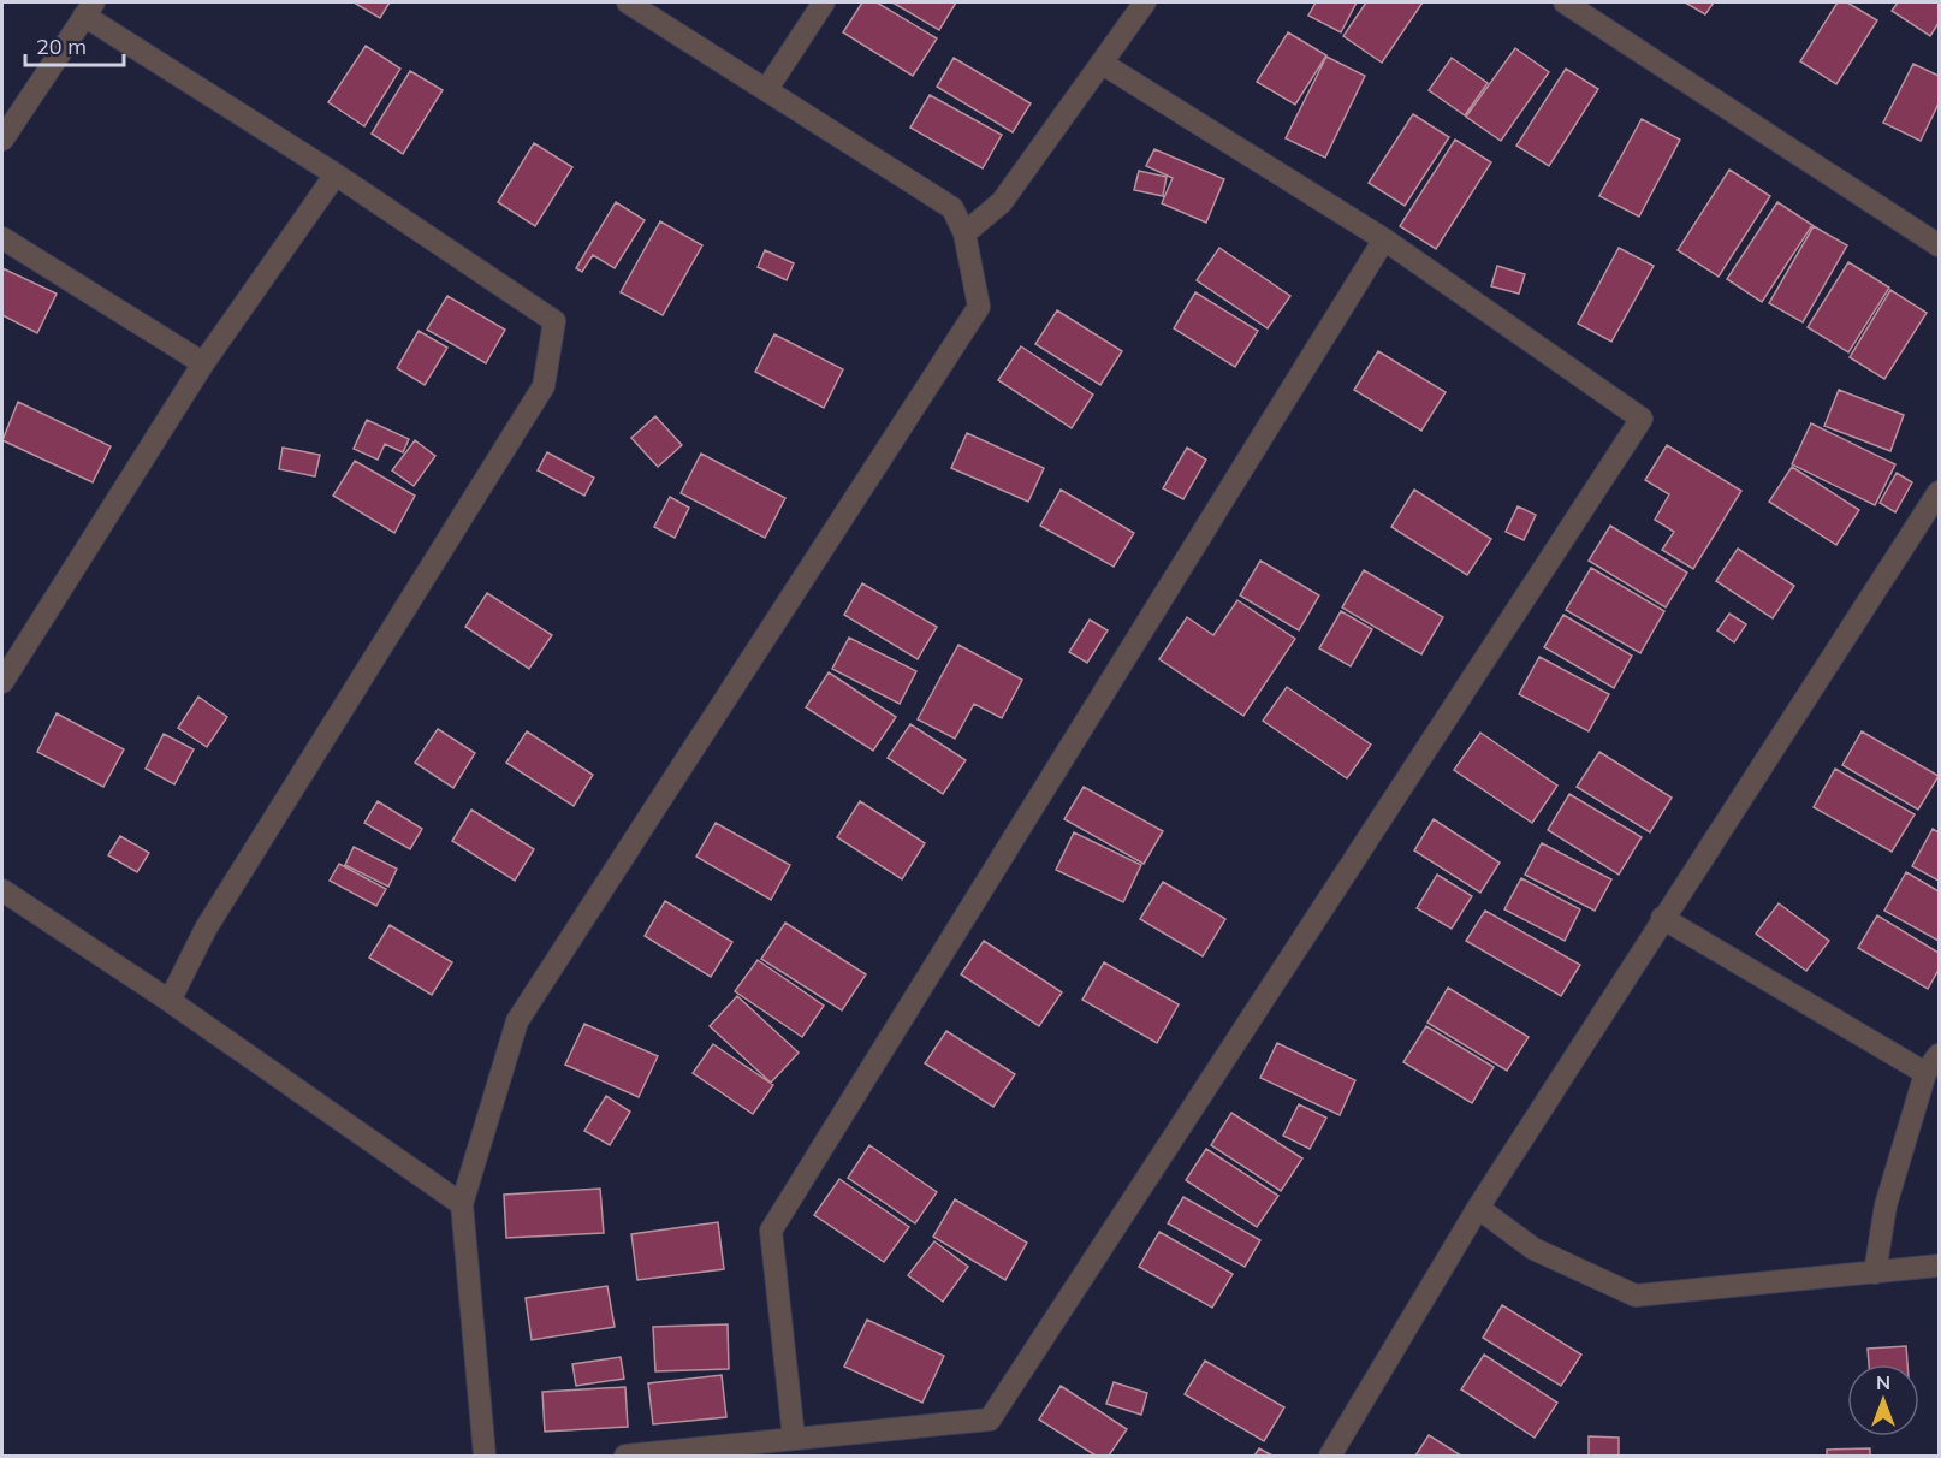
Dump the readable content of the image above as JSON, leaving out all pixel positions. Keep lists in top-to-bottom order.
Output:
{
  "scale_bar": "20 m",
  "north": "top"
}
